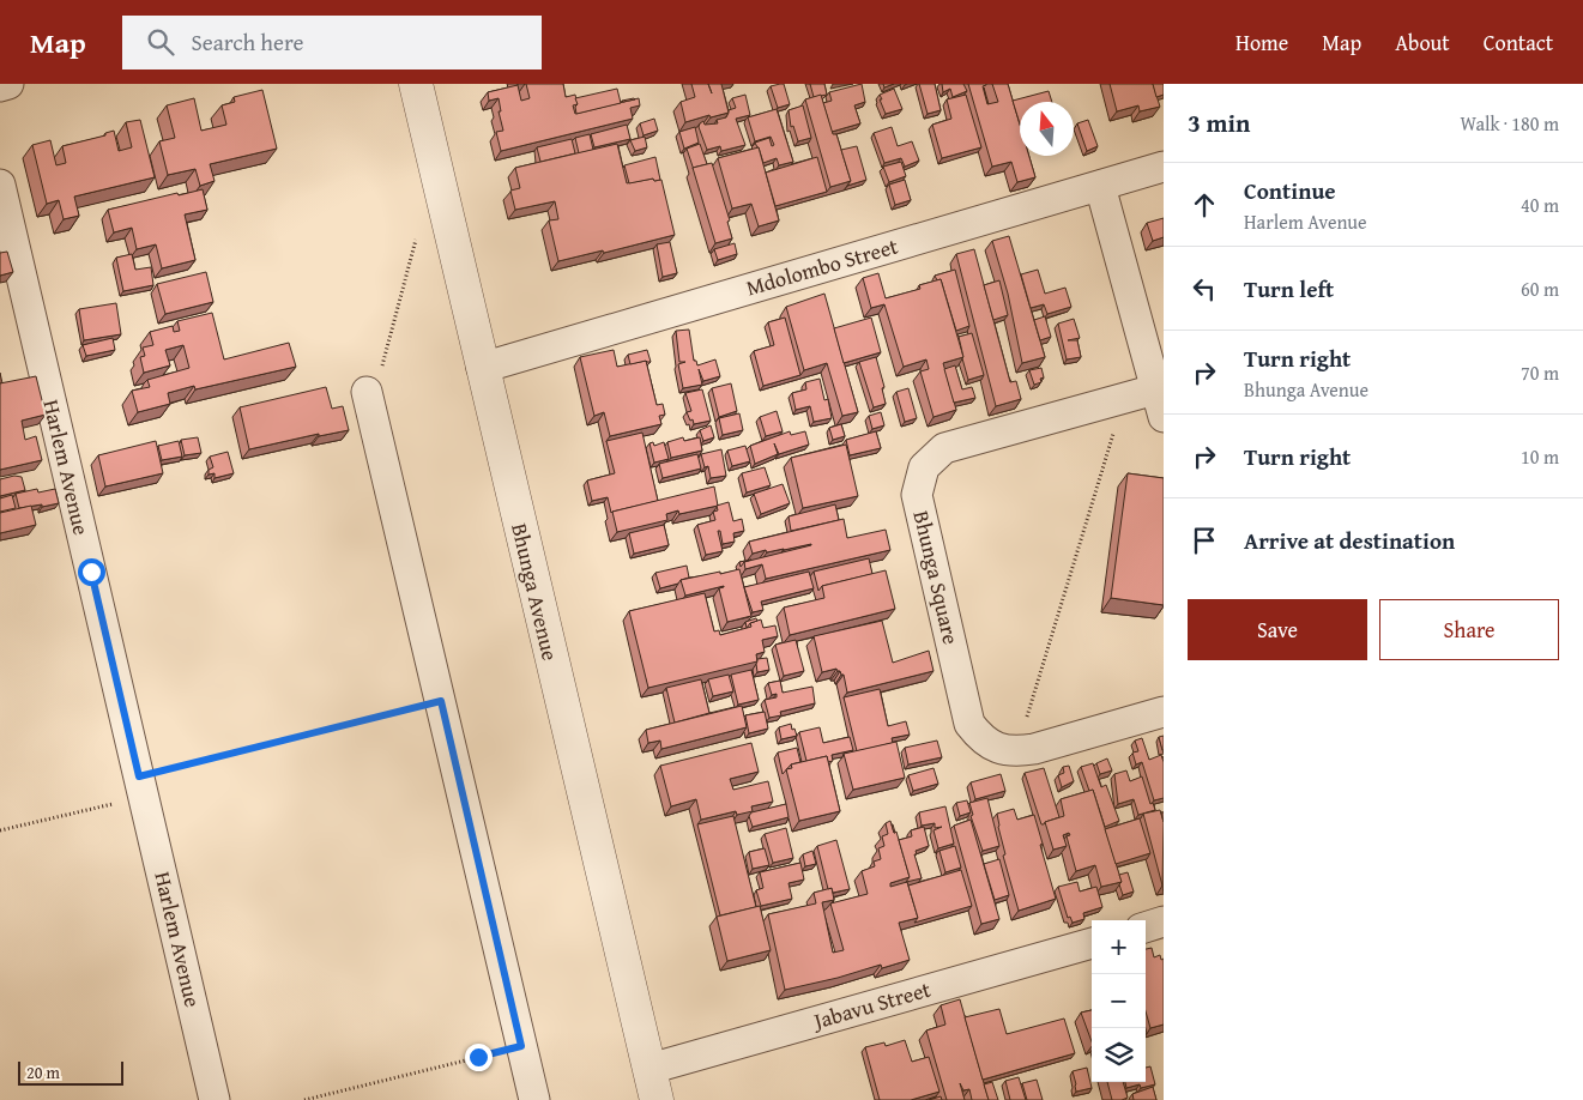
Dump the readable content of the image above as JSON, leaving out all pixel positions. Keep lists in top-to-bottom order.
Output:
{
  "streets": {
    "street": [
      "Mdolombo Street",
      "Harlem Avenue",
      "Bhunga Square",
      "Bhunga Avenue",
      "Jabavu Street"
    ]
  },
  "crossings": [
    ["Mdolombo Street", "Bhunga Square"],
    ["Mdolombo Street", "Bhunga Avenue"],
    ["Bhunga Avenue", "Jabavu Street"]
  ],
  "scale_bar": "20 m",
  "north": "top",
  "page": {
    "header": "Map",
    "search": "Search here",
    "nav": [
      "Home",
      "Map",
      "About",
      "Contact"
    ],
    "heading": ["3 min", "Walk · 180 m"],
    "list": [
      ["Continue", "Harlem Avenue", "40 m"],
      ["Turn left", "60 m"],
      ["Turn right", "Bhunga Avenue", "70 m"],
      ["Turn right", "10 m"],
      "Arrive at destination"
    ],
    "buttons": ["Save", "Share"],
    "map_buttons": ["+", "−"],
    "scale": "20 m"
  }
}
